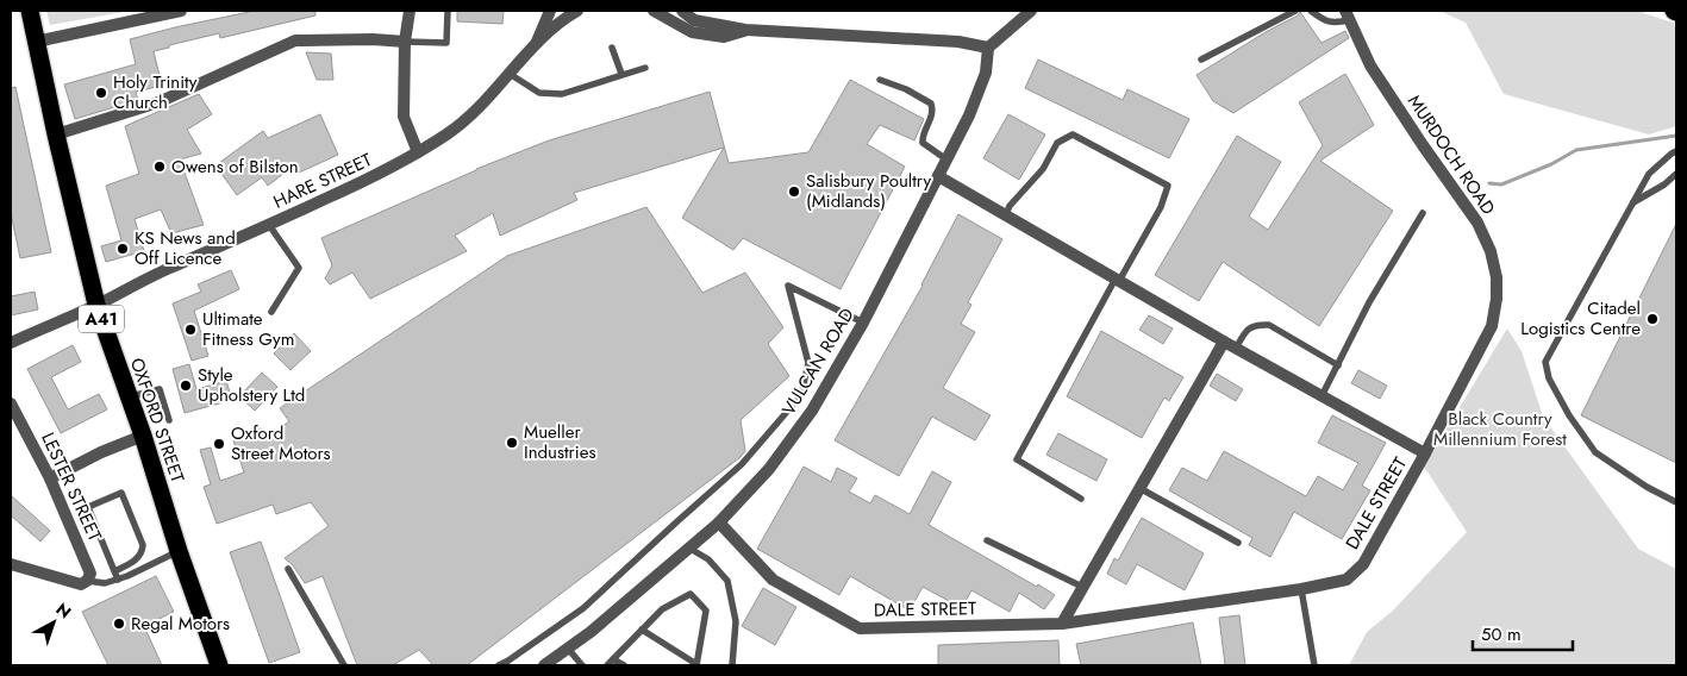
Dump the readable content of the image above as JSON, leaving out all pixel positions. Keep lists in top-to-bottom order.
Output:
{
  "streets": {
    "highway": ["A41", "OXFORD STREET"],
    "street": [
      "MURDOCH ROAD",
      "HARE STREET",
      "VULCAN ROAD",
      "LESTER STREET",
      "DALE STREET"
    ]
  },
  "crossings": [
    ["MURDOCH ROAD", "DALE STREET"],
    ["HARE STREET", "OXFORD STREET"],
    ["VULCAN ROAD", "DALE STREET"]
  ],
  "parks": ["Black Country Millennium Forest"],
  "places": [
    "Holy Trinity Church",
    "Owens of Bilston",
    "Salisbury Poultry (Midlands)",
    "KS News and Off Licence",
    "Citadel Logistics Centre",
    "Ultimate Fitness Gym",
    "Style Upholstery Ltd",
    "Mueller Industries",
    "Oxford Street Motors",
    "Regal Motors"
  ],
  "scale_bar": "50 m",
  "north": "top right"
}
